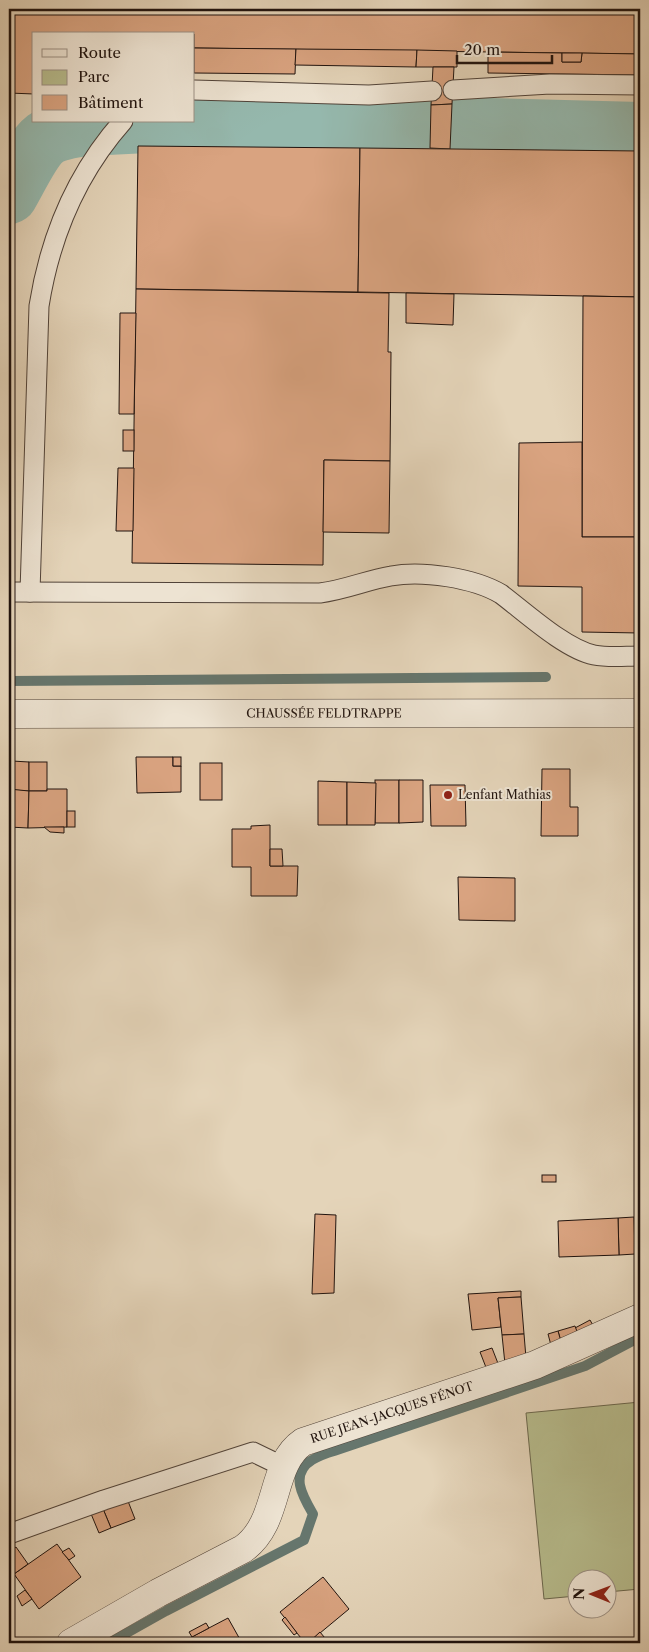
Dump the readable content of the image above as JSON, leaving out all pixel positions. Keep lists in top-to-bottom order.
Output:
{
  "streets": {
    "street": ["CHAUSSÉE FELDTRAPPE", "RUE JEAN-JACQUES FÉNOT"]
  },
  "places": ["Lenfant Mathias"],
  "legend": ["Route", "Parc", "Bâtiment"],
  "scale_bar": "20 m",
  "north": "left"
}
